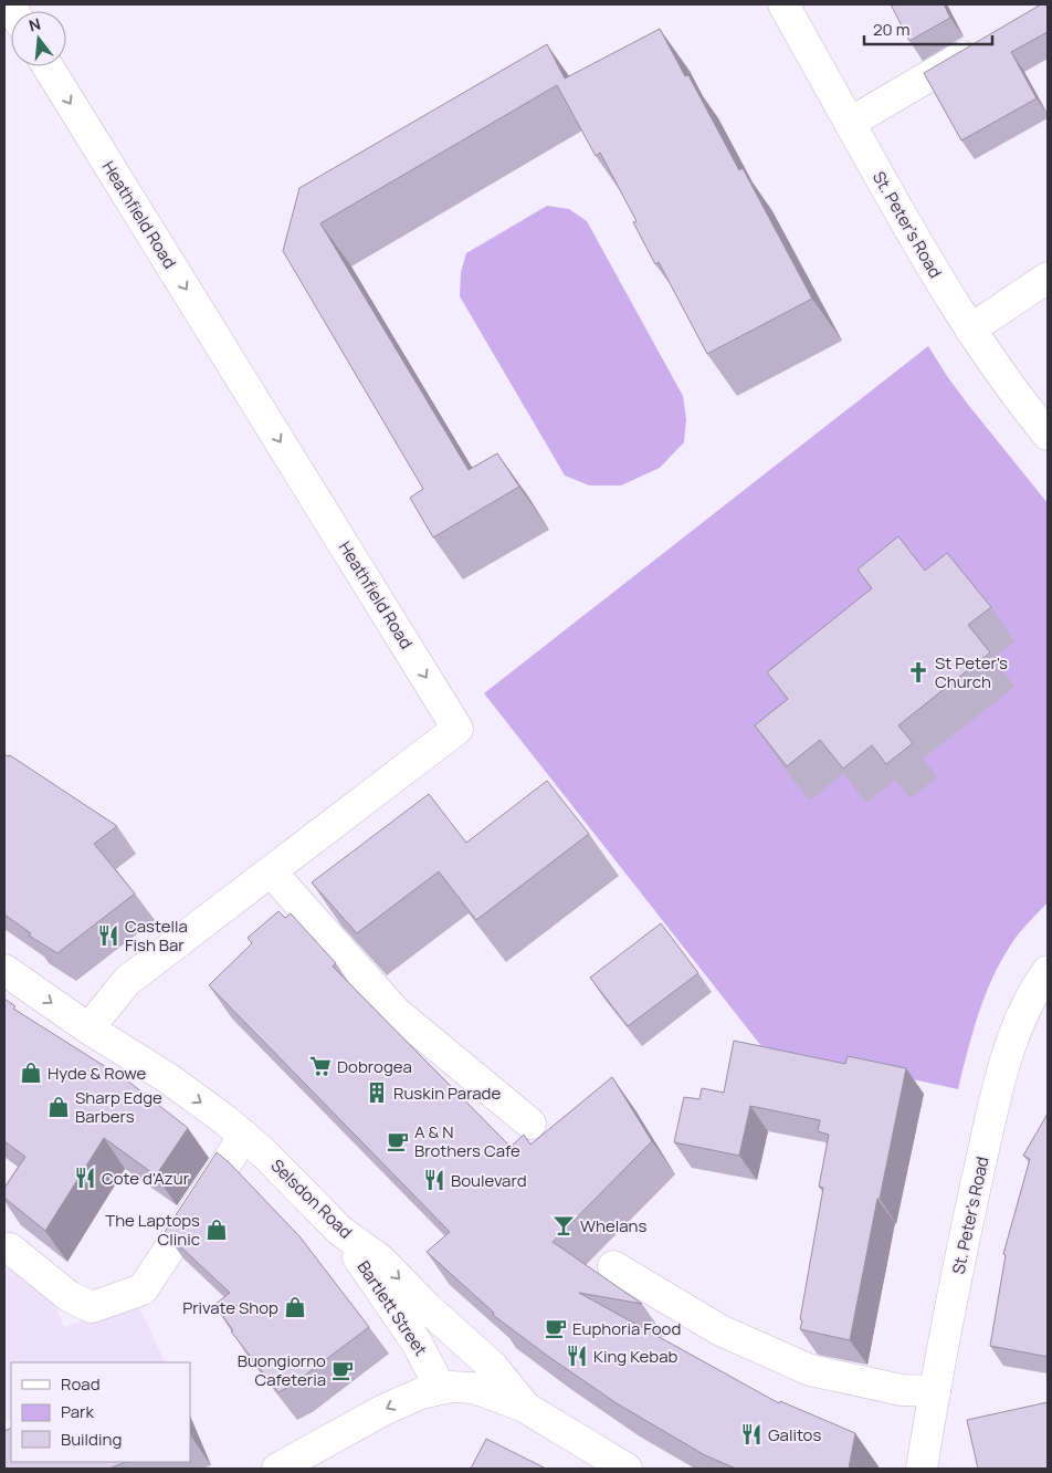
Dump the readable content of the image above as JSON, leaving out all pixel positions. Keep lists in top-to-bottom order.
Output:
{
  "streets": {
    "main road": [
      "Heathfield Road",
      "St. Peter's Road",
      "Selsdon Road",
      "Bartlett Street"
    ]
  },
  "crossings": [
    ["Heathfield Road", "Selsdon Road"],
    ["Selsdon Road", "Bartlett Street"]
  ],
  "one_way": ["Heathfield Road"],
  "places": {
    "church": ["St Peter's Church"],
    "restaurant": [
      "Castella Fish Bar",
      "Cote d'Azur",
      "Boulevard",
      "King Kebab",
      "Galitos"
    ],
    "supermarket": ["Dobrogea"],
    "shop": [
      "Hyde & Rowe",
      "Sharp Edge Barbers",
      "The Laptops Clinic",
      "Private Shop"
    ],
    "building": ["Ruskin Parade"],
    "cafe": ["A & N Brothers Cafe", "Euphoria Food", "Buongiorno Cafeteria"],
    "bar": ["Whelans"]
  },
  "legend": ["Road", "Park", "Building"],
  "scale_bar": "20 m",
  "north": "top"
}
